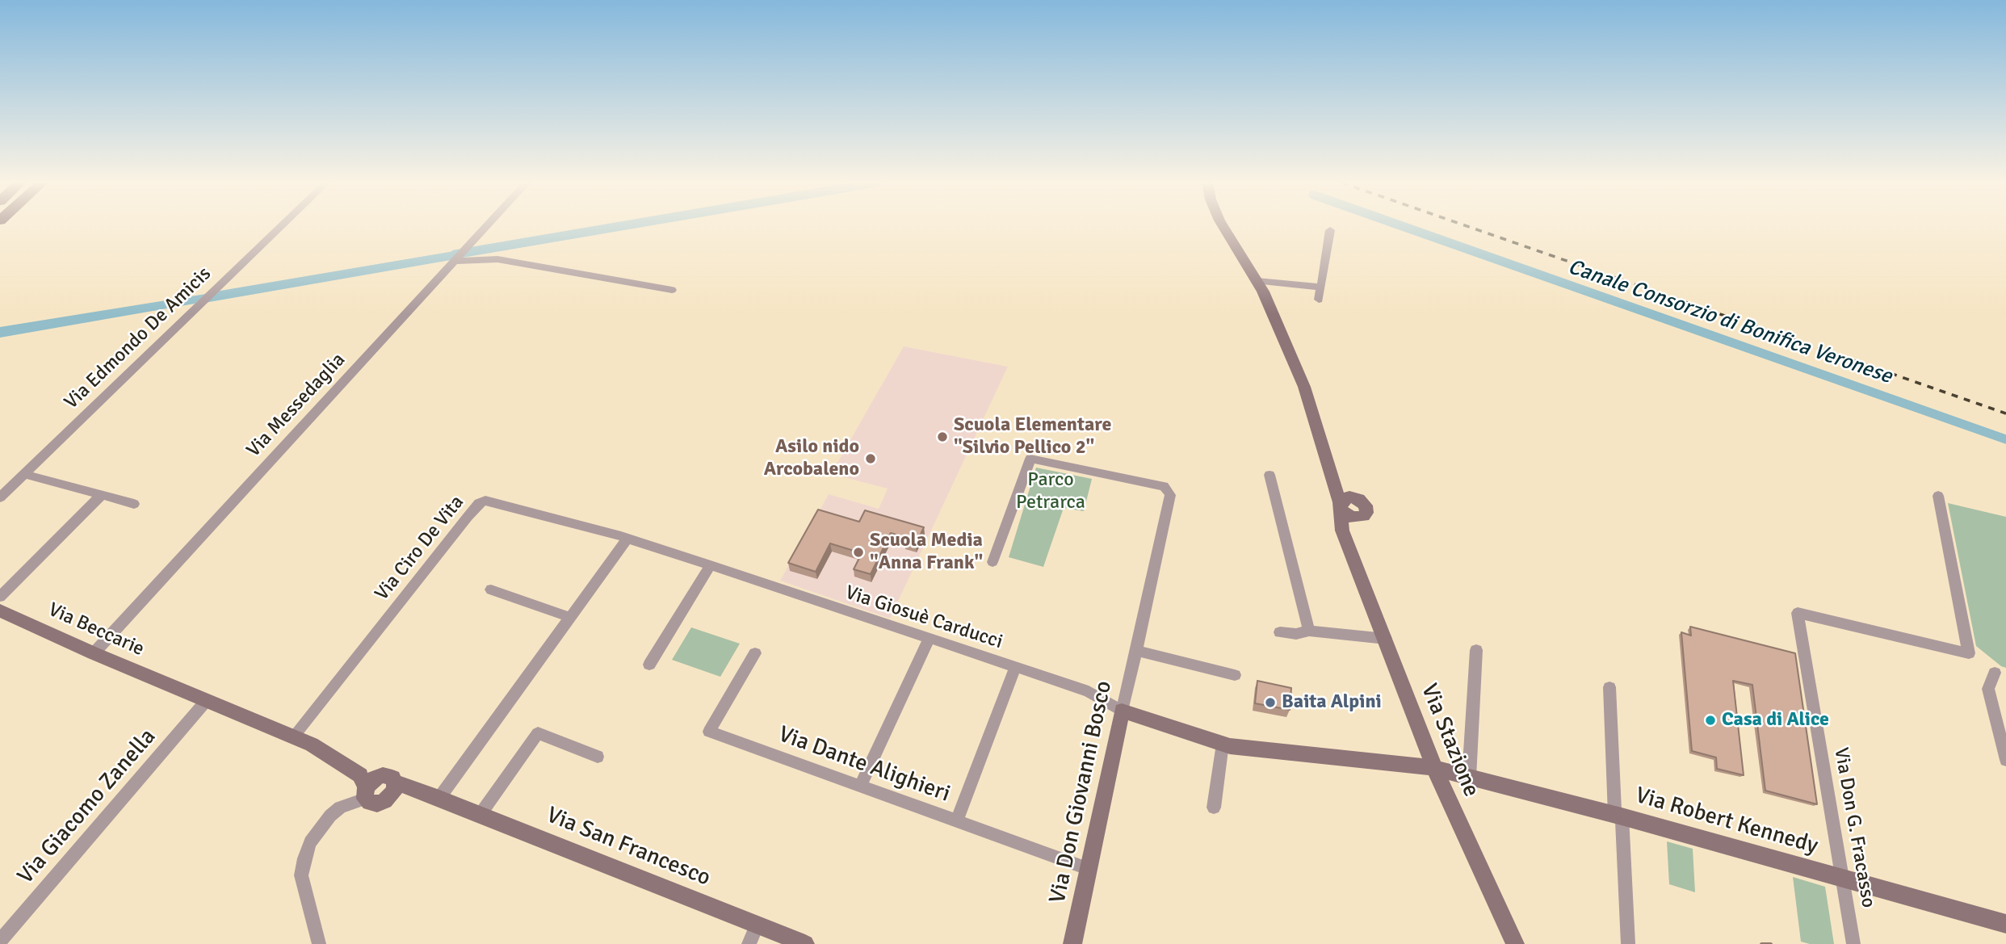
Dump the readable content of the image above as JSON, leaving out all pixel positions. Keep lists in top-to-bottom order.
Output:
{
  "streets": {
    "main road": [
      "Via Beccarie",
      "Via Stazione",
      "Via Don Giovanni Bosco",
      "Via Robert Kennedy",
      "Via San Francesco"
    ],
    "street": [
      "Via Edmondo De Amicis",
      "Via Messedaglia",
      "Via Ciro De Vita",
      "Via Giosuè Carducci",
      "Via Dante Alighieri",
      "Via Giacomo Zanella",
      "Via Don G. Fracasso"
    ]
  },
  "crossings": [
    ["Via Messedaglia", "Via Beccarie"],
    ["Via Ciro De Vita", "Via Giosuè Carducci"],
    ["Via Ciro De Vita", "Via San Francesco"],
    ["Via Giosuè Carducci", "Via Don Giovanni Bosco"],
    ["Via Giosuè Carducci", "Via Robert Kennedy"],
    ["Via Beccarie", "Via San Francesco"],
    ["Via Stazione", "Via Robert Kennedy"],
    ["Via Dante Alighieri", "Via Don Giovanni Bosco"],
    ["Via Don Giovanni Bosco", "Via Robert Kennedy"],
    ["Via Giacomo Zanella", "Via San Francesco"],
    ["Via Robert Kennedy", "Via Don G. Fracasso"]
  ],
  "water": ["Canale Consorzio di Bonifica Veronese"],
  "parks": ["Parco Petrarca"],
  "places": [
    "Scuola Elementare \"Silvio Pellico 2\"",
    "Asilo nido Arcobaleno",
    "Scuola Media \"Anna Frank\"",
    "Baita Alpini",
    "Casa di Alice"
  ]
}
